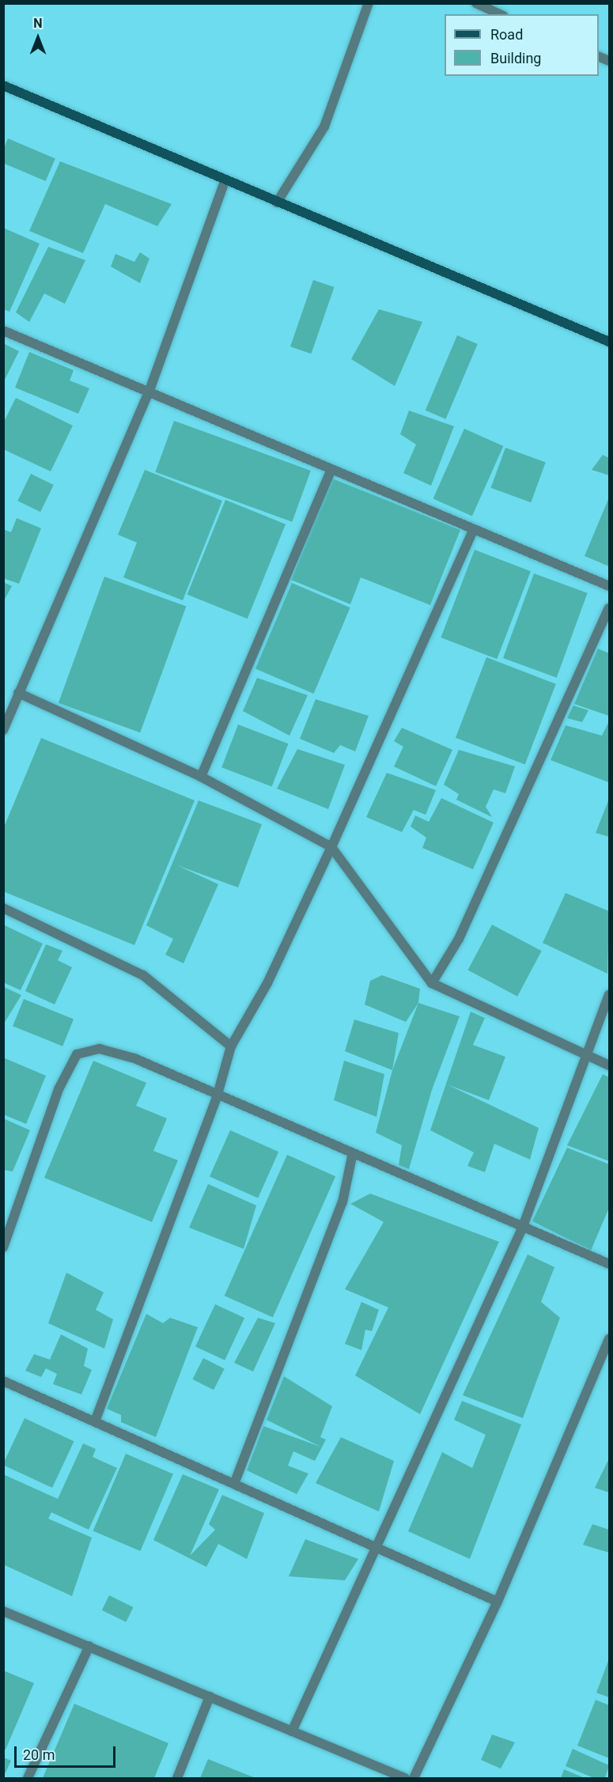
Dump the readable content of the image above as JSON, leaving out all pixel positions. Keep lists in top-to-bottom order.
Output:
{
  "legend": ["Road", "Building"],
  "scale_bar": "20 m",
  "north": "top"
}
